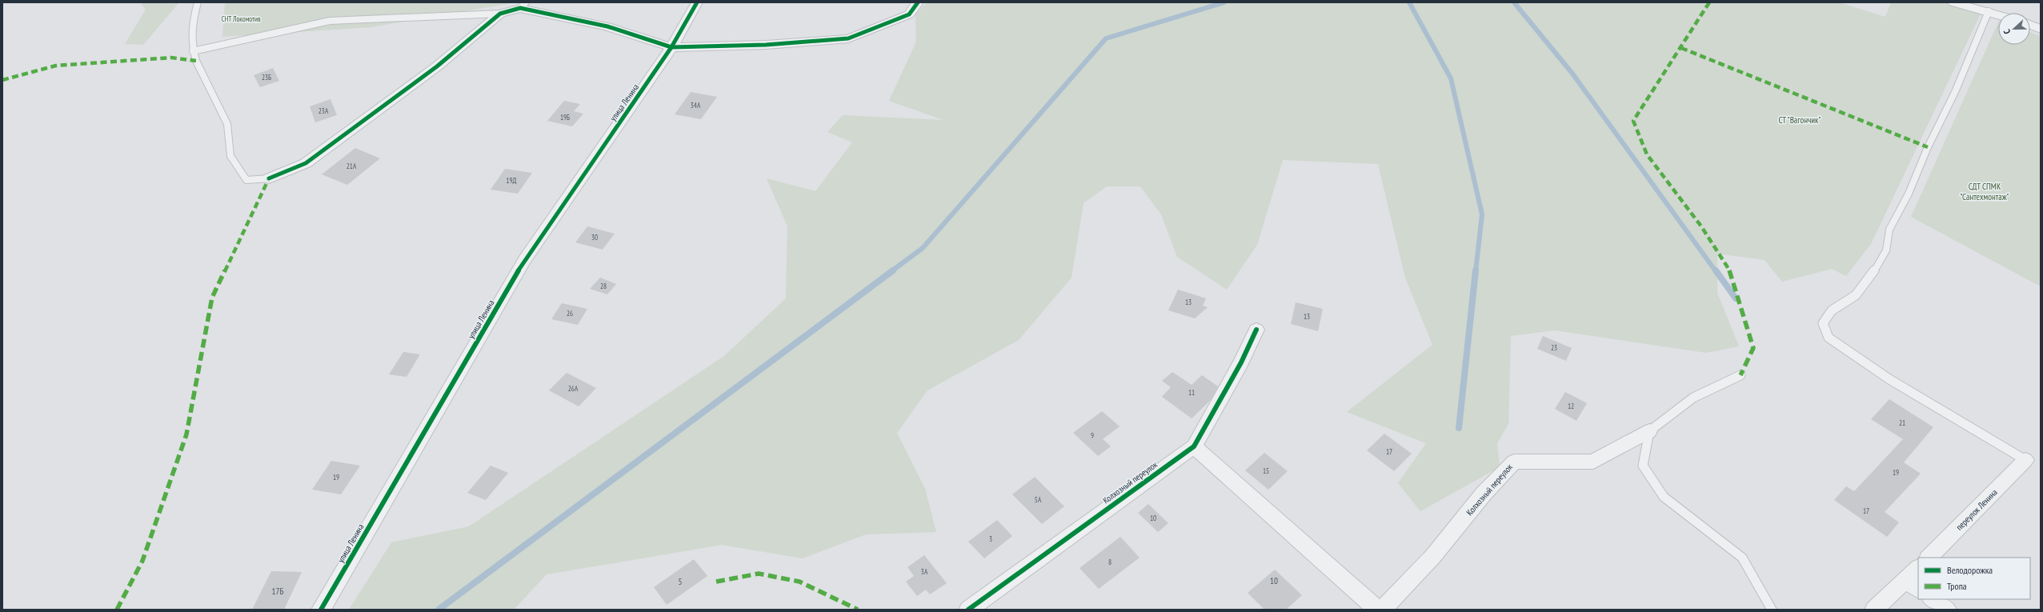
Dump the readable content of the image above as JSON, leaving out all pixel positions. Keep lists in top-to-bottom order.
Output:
{
  "streets": {
    "street": ["улица Ленина", "Колхозный переулок", "переулок Ленина"]
  },
  "parks": ["СНТ Локомотив", "СТ \"Вагончик\"", "СДТ СПМК \"Сантехмонтаж\""],
  "house_numbers": [
    "23Б",
    "34А",
    "23А",
    "19Б",
    "21А",
    "19Д",
    "30",
    "28",
    "13",
    "26",
    "13",
    "23",
    "26А",
    "11",
    "12",
    "21",
    "9",
    "17",
    "15",
    "19",
    "19",
    "5А",
    "17",
    "10",
    "3",
    "8",
    "3А",
    "10",
    "5",
    "17Б"
  ],
  "legend": ["Велодорожка", "Тропа"],
  "north": "left"
}
